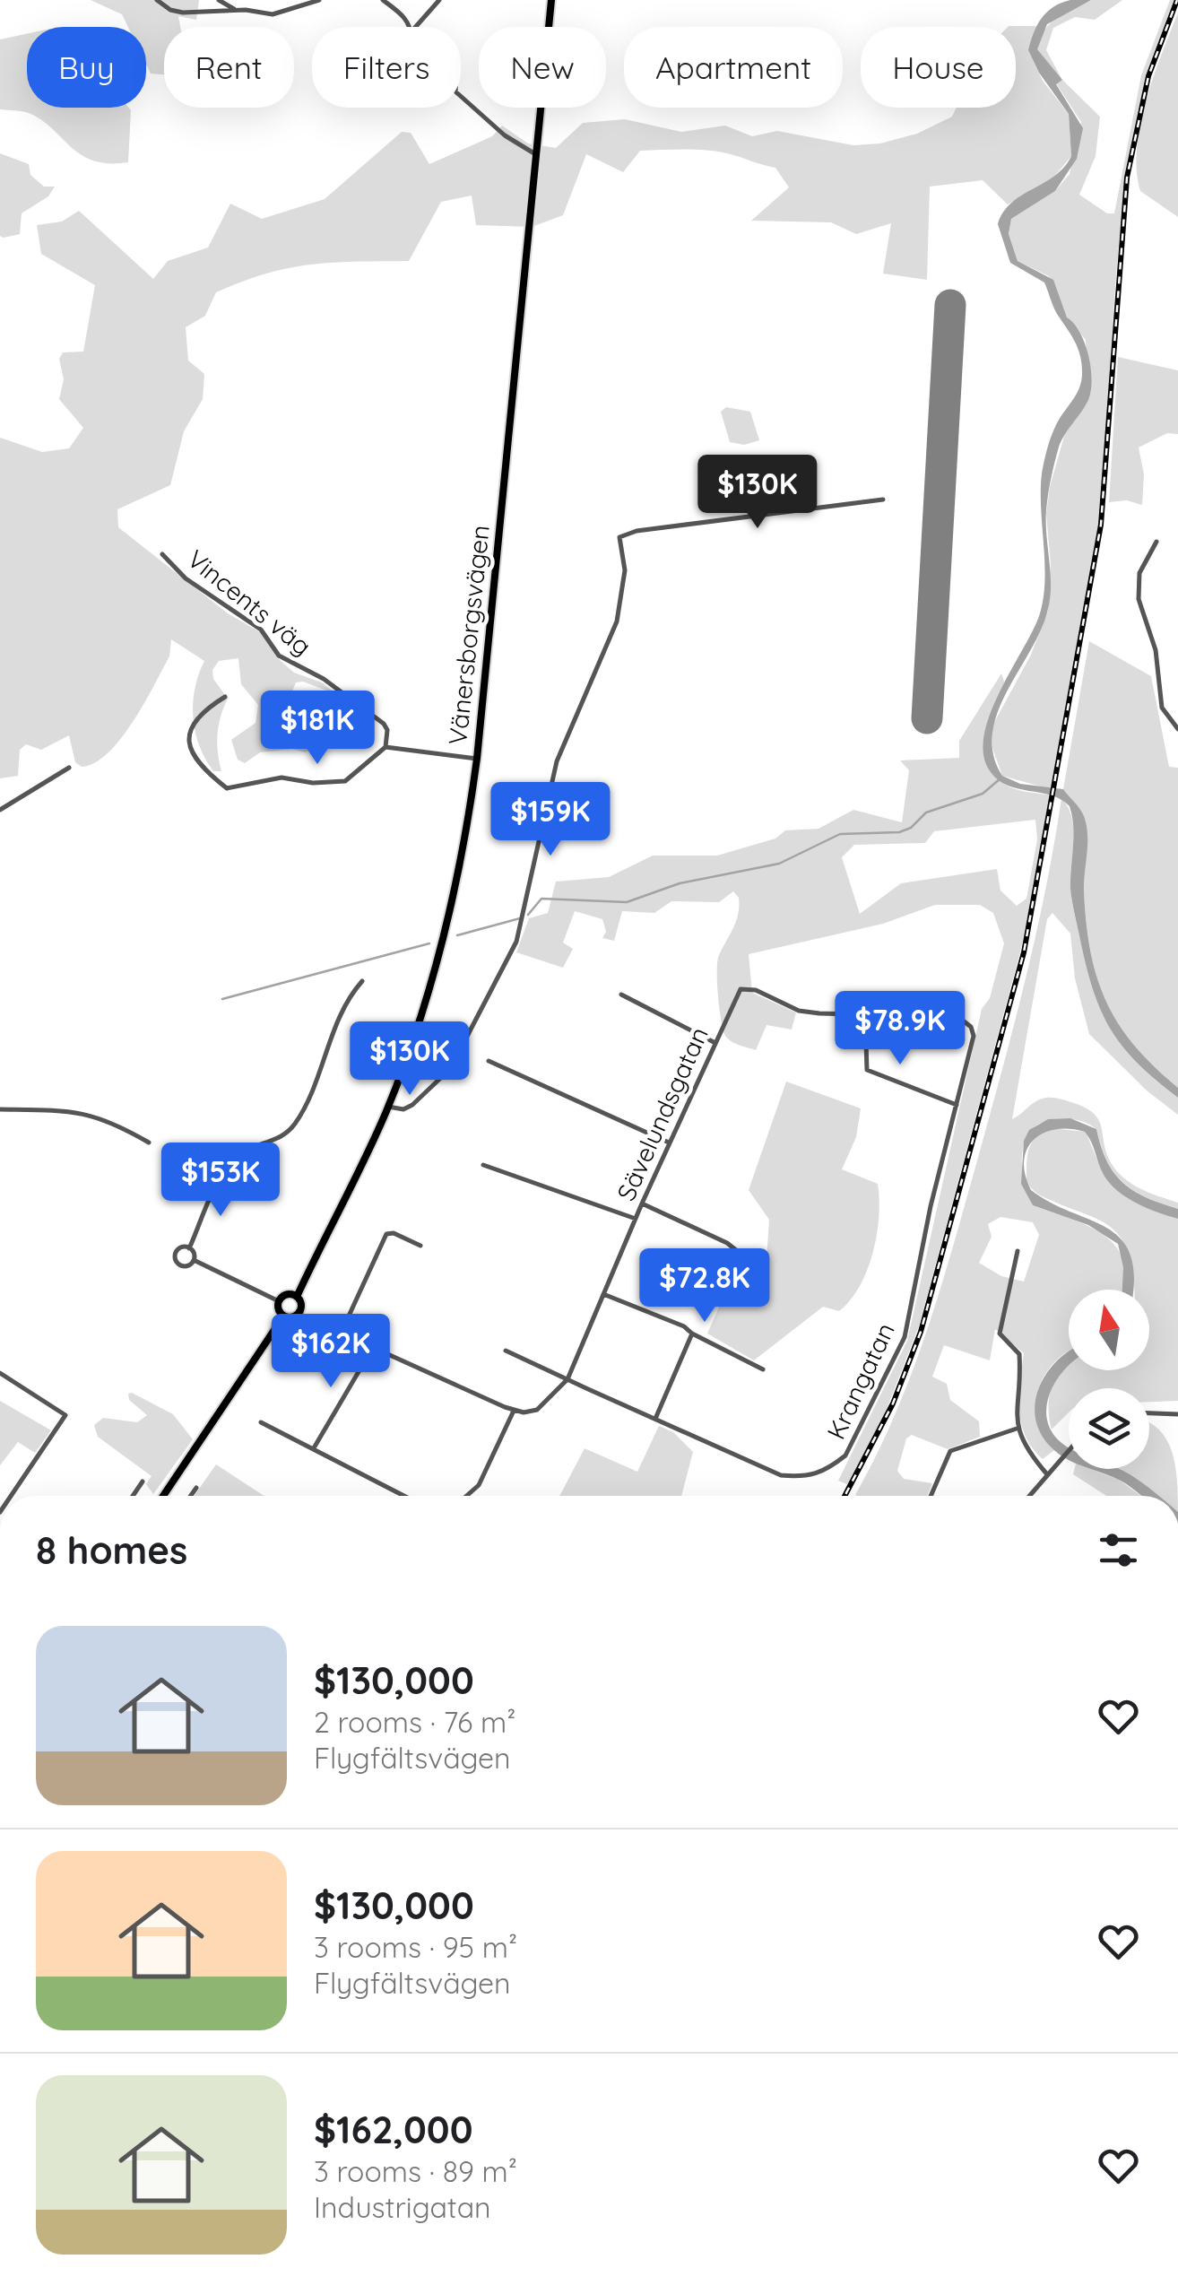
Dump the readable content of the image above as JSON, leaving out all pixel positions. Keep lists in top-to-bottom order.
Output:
{
  "streets": {
    "main road": ["Vänersborgsvägen"],
    "street": ["Vincents väg", "Sävelundsgatan", "Krangatan"]
  },
  "crossings": [
    ["Sävelundsgatan", "Krangatan"]
  ],
  "north": "top",
  "page": {
    "chip": [
      "Buy",
      "Rent",
      "Filters",
      "New",
      "Apartment",
      "House"
    ],
    "price": [
      "$130K",
      "$181K",
      "$159K",
      "$78.9K",
      "$130K",
      "$153K",
      "$72.8K",
      "$162K"
    ],
    "heading": "8 homes",
    "list": [
      {
        "name": "$130,000",
        "note": "2 rooms · 76 m² · Flygfältsvägen"
      },
      {
        "name": "$130,000",
        "note": "3 rooms · 95 m² · Flygfältsvägen"
      },
      {
        "name": "$162,000",
        "note": "3 rooms · 89 m² · Industrigatan"
      }
    ]
  }
}
